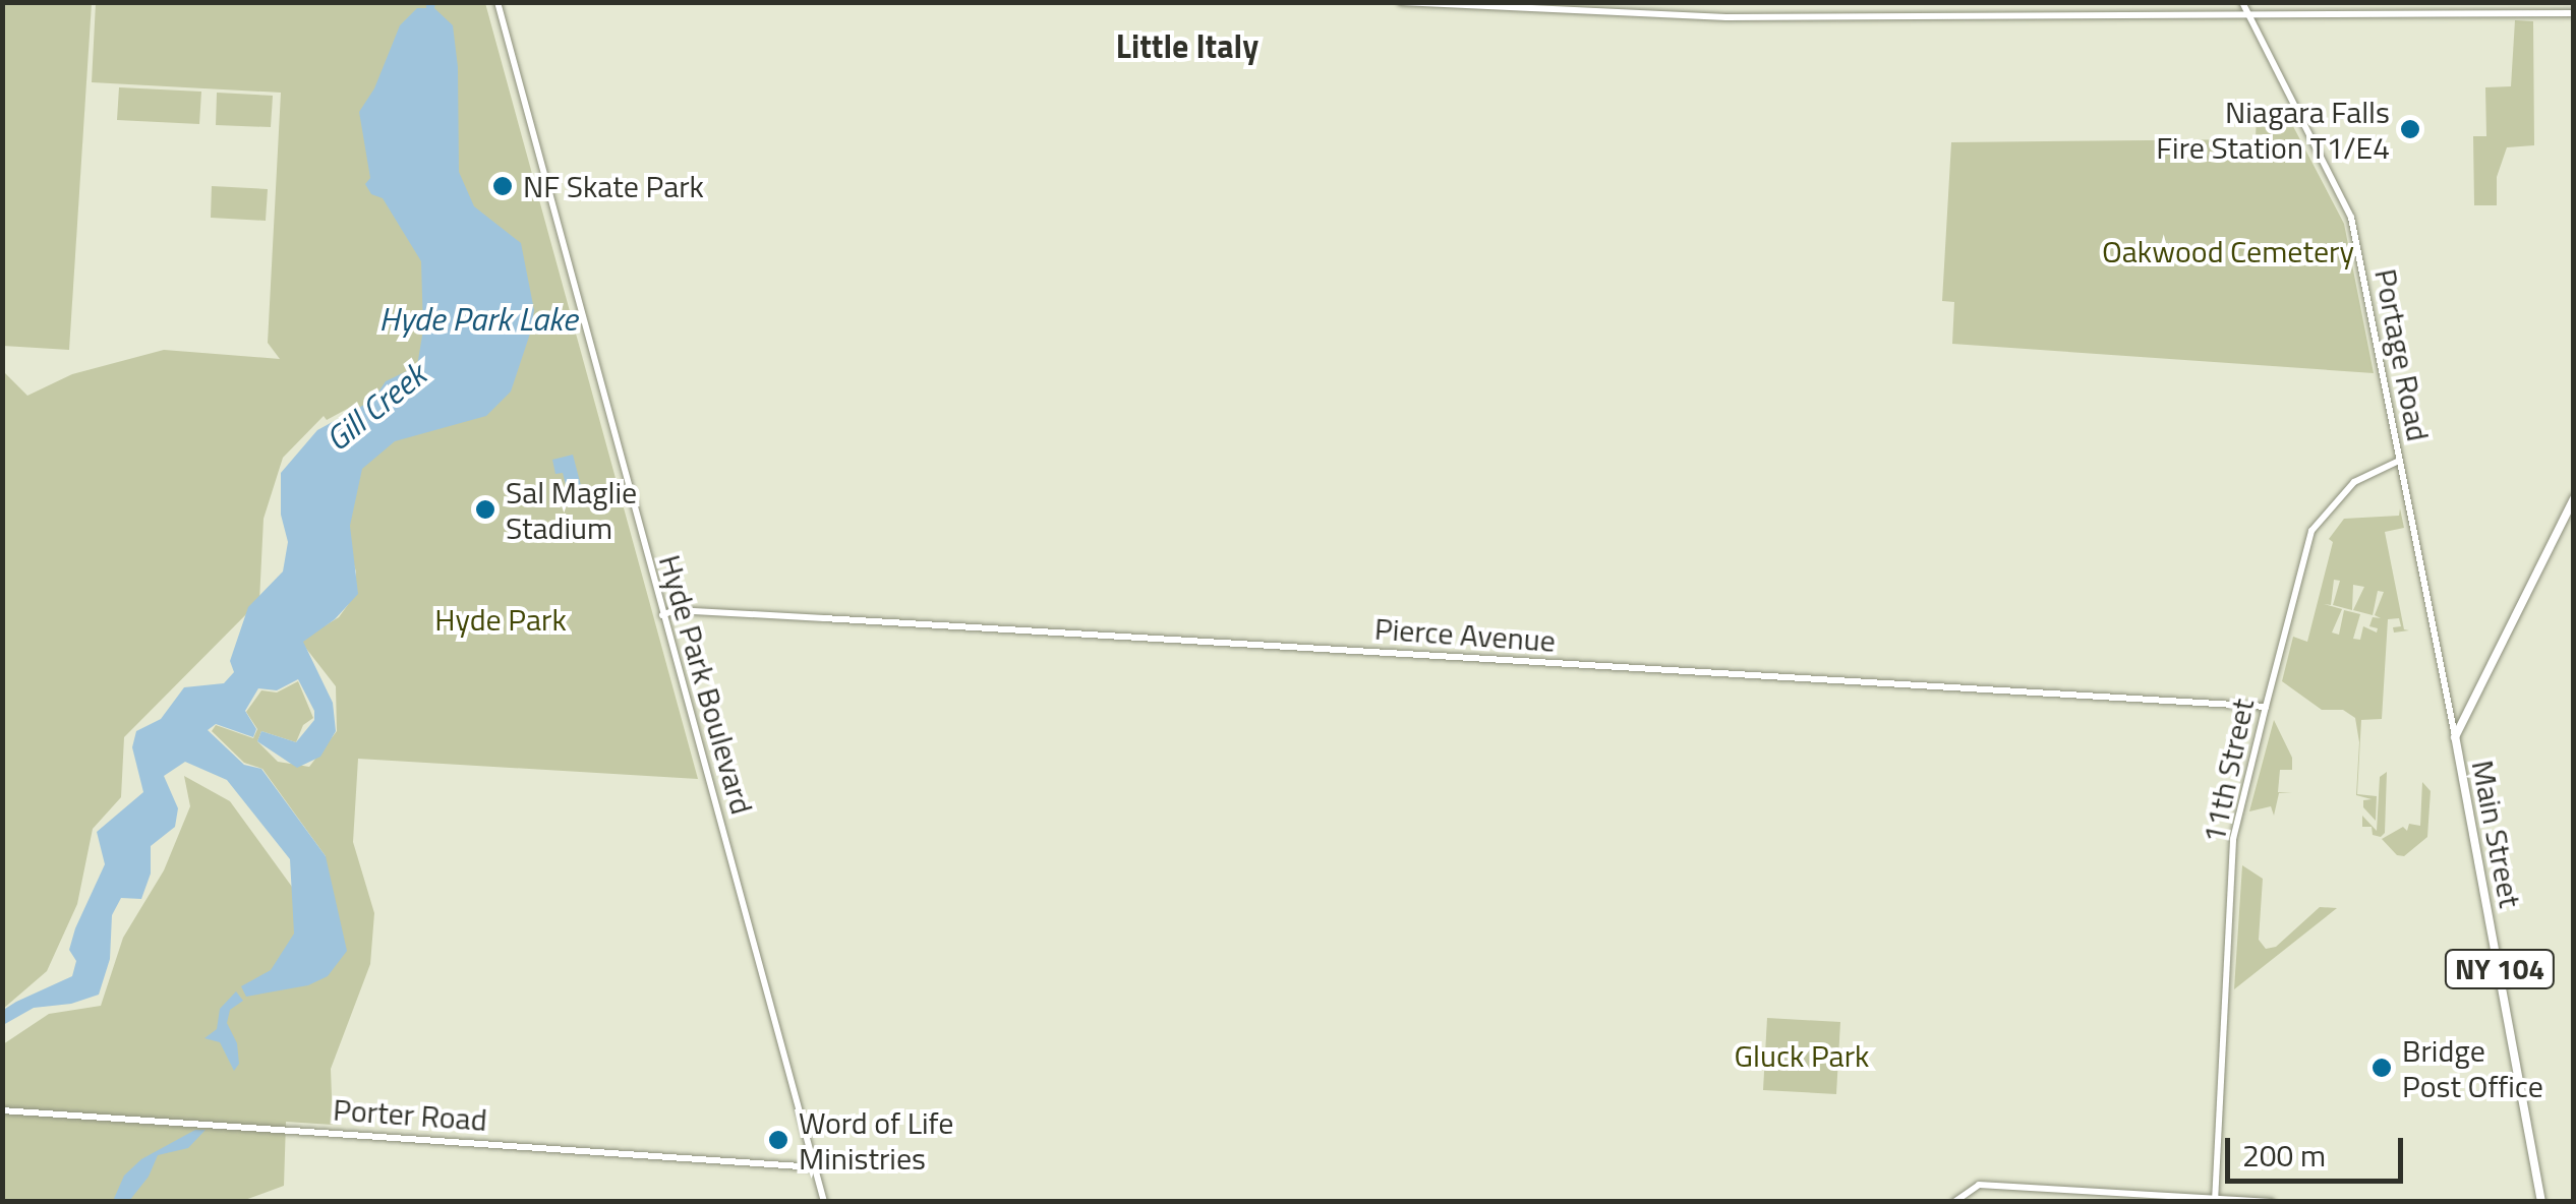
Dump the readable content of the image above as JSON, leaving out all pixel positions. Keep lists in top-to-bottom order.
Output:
{
  "streets": {
    "main road": [
      "Portage Road",
      "Pierce Avenue",
      "Hyde Park Boulevard",
      "11th Street",
      "Main Street",
      "NY 104",
      "Porter Road"
    ]
  },
  "crossings": [
    ["Portage Road", "11th Street"],
    ["Portage Road", "Main Street"],
    ["Pierce Avenue", "Hyde Park Boulevard"],
    ["Pierce Avenue", "11th Street"],
    ["Hyde Park Boulevard", "Porter Road"]
  ],
  "districts": ["Little Italy"],
  "water": ["Hyde Park Lake", "Gill Creek"],
  "parks": ["Oakwood Cemetery", "Hyde Park", "Gluck Park"],
  "places": [
    "Niagara Falls Fire Station T1/E4",
    "NF Skate Park",
    "Sal Maglie Stadium",
    "Bridge Post Office",
    "Word of Life Ministries"
  ],
  "scale_bar": "200 m"
}
